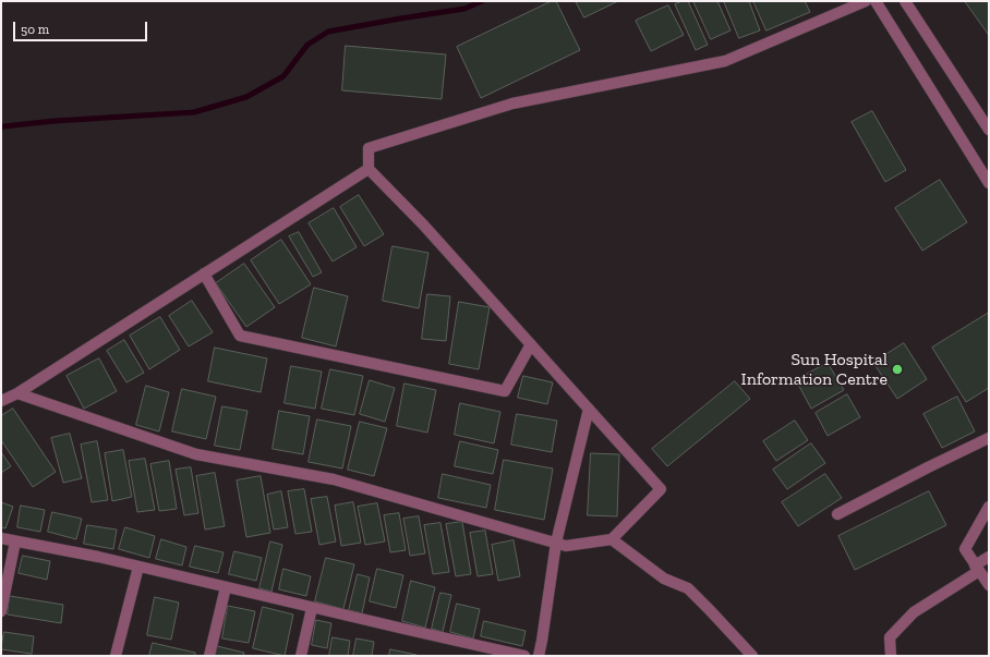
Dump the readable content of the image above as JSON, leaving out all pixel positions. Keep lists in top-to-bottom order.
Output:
{
  "places": ["Sun Hospital Information Centre"],
  "scale_bar": "50 m"
}
